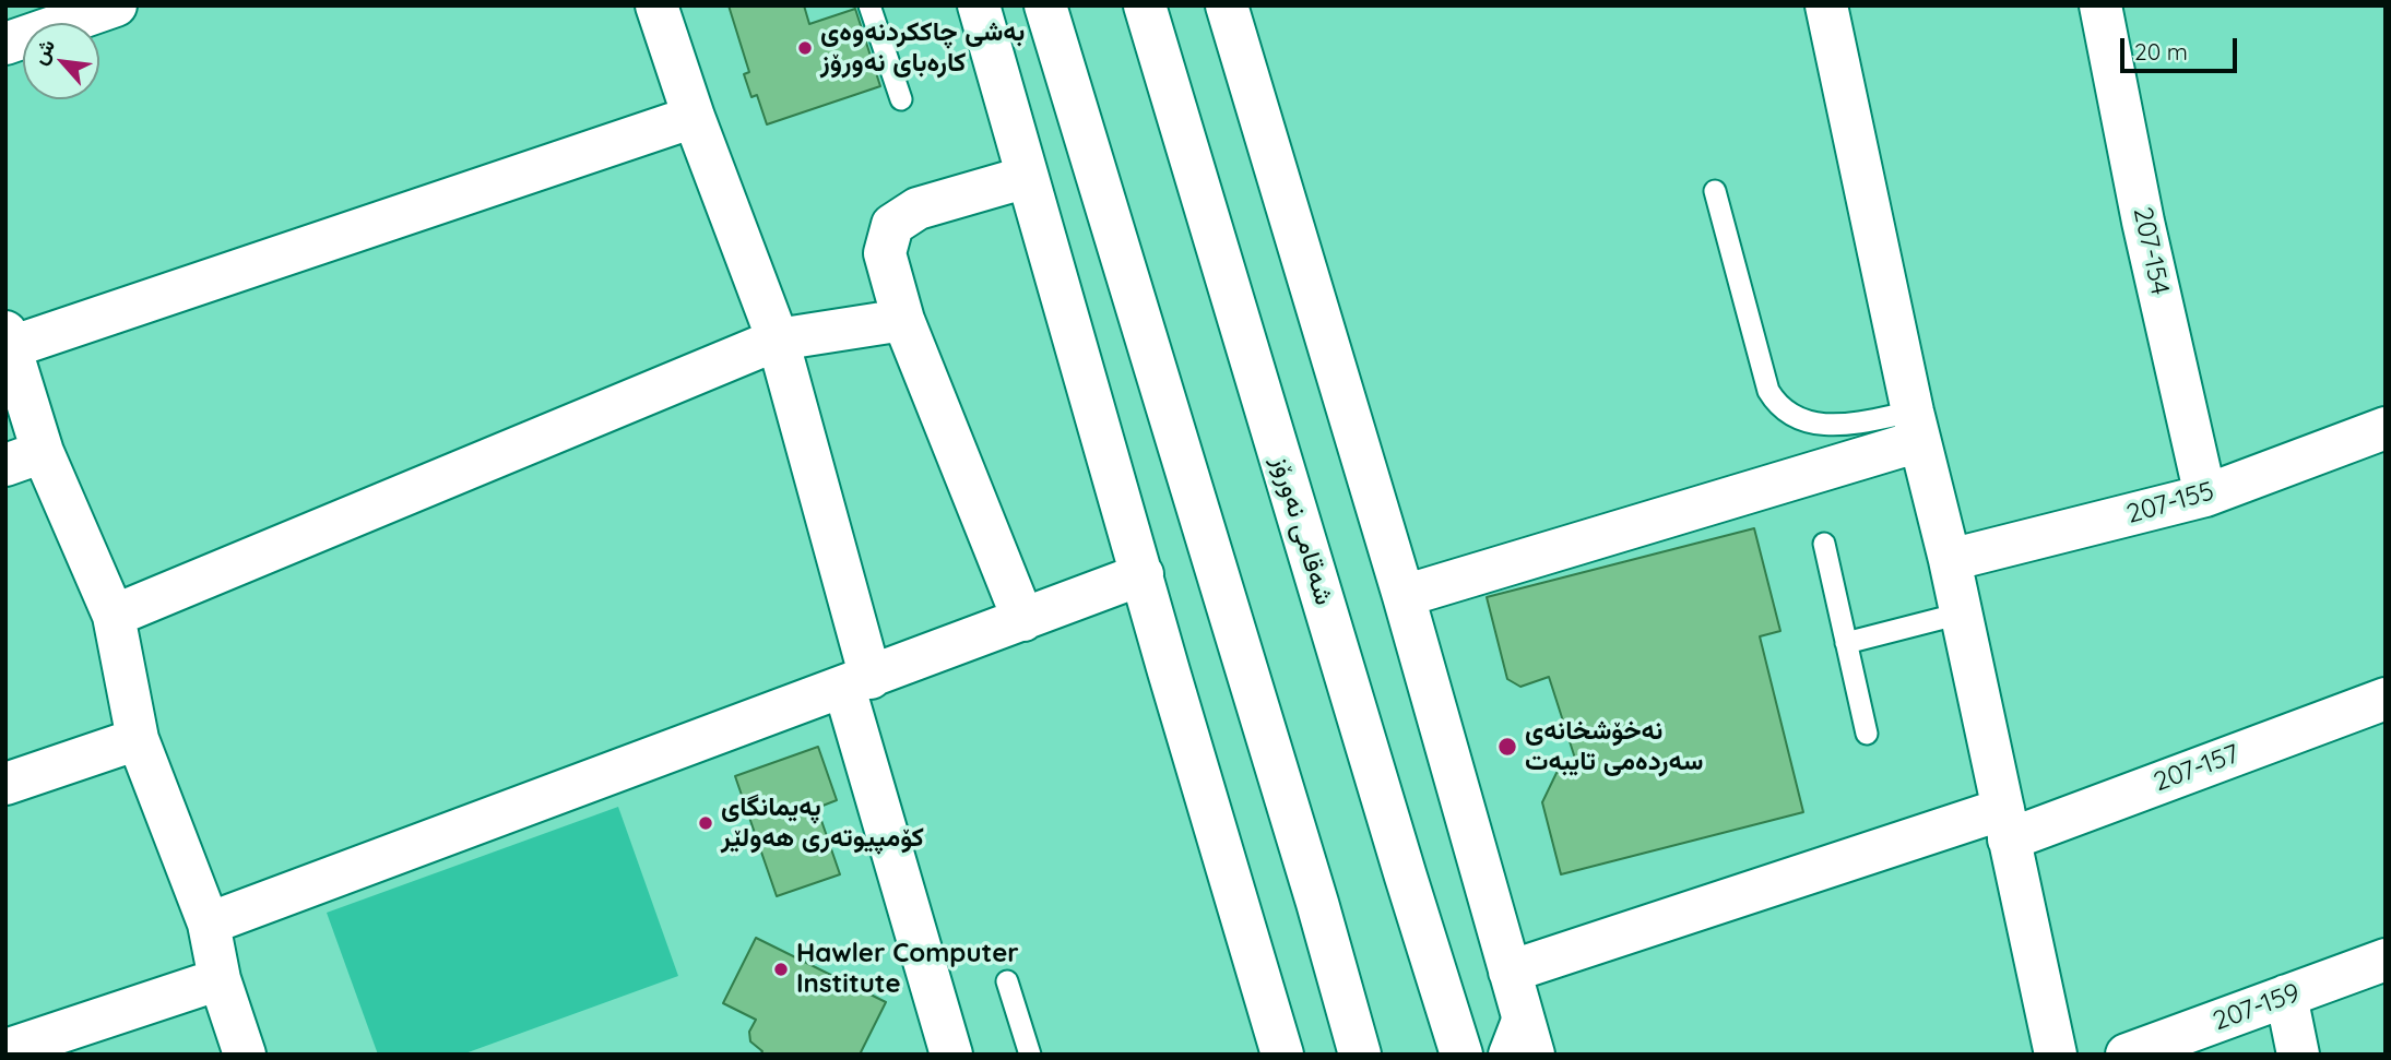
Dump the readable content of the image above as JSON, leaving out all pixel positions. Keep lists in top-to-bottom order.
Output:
{
  "streets": {
    "street": [
      "207-154",
      "207-155",
      "شەقامی نەورۆز",
      "207-157",
      "207-159"
    ]
  },
  "crossings": [
    ["207-154", "207-155"]
  ],
  "places": [
    "به‌شی چاككردنه‌وه‌ی كاره‌بای نه‌ورۆز",
    "نەخۆشخانەی سەردەمی تایبەت",
    "پەیمانگای کۆمپیوتەری هەولێر",
    "Hawler Computer Institute"
  ],
  "scale_bar": "20 m",
  "north": "top left"
}
